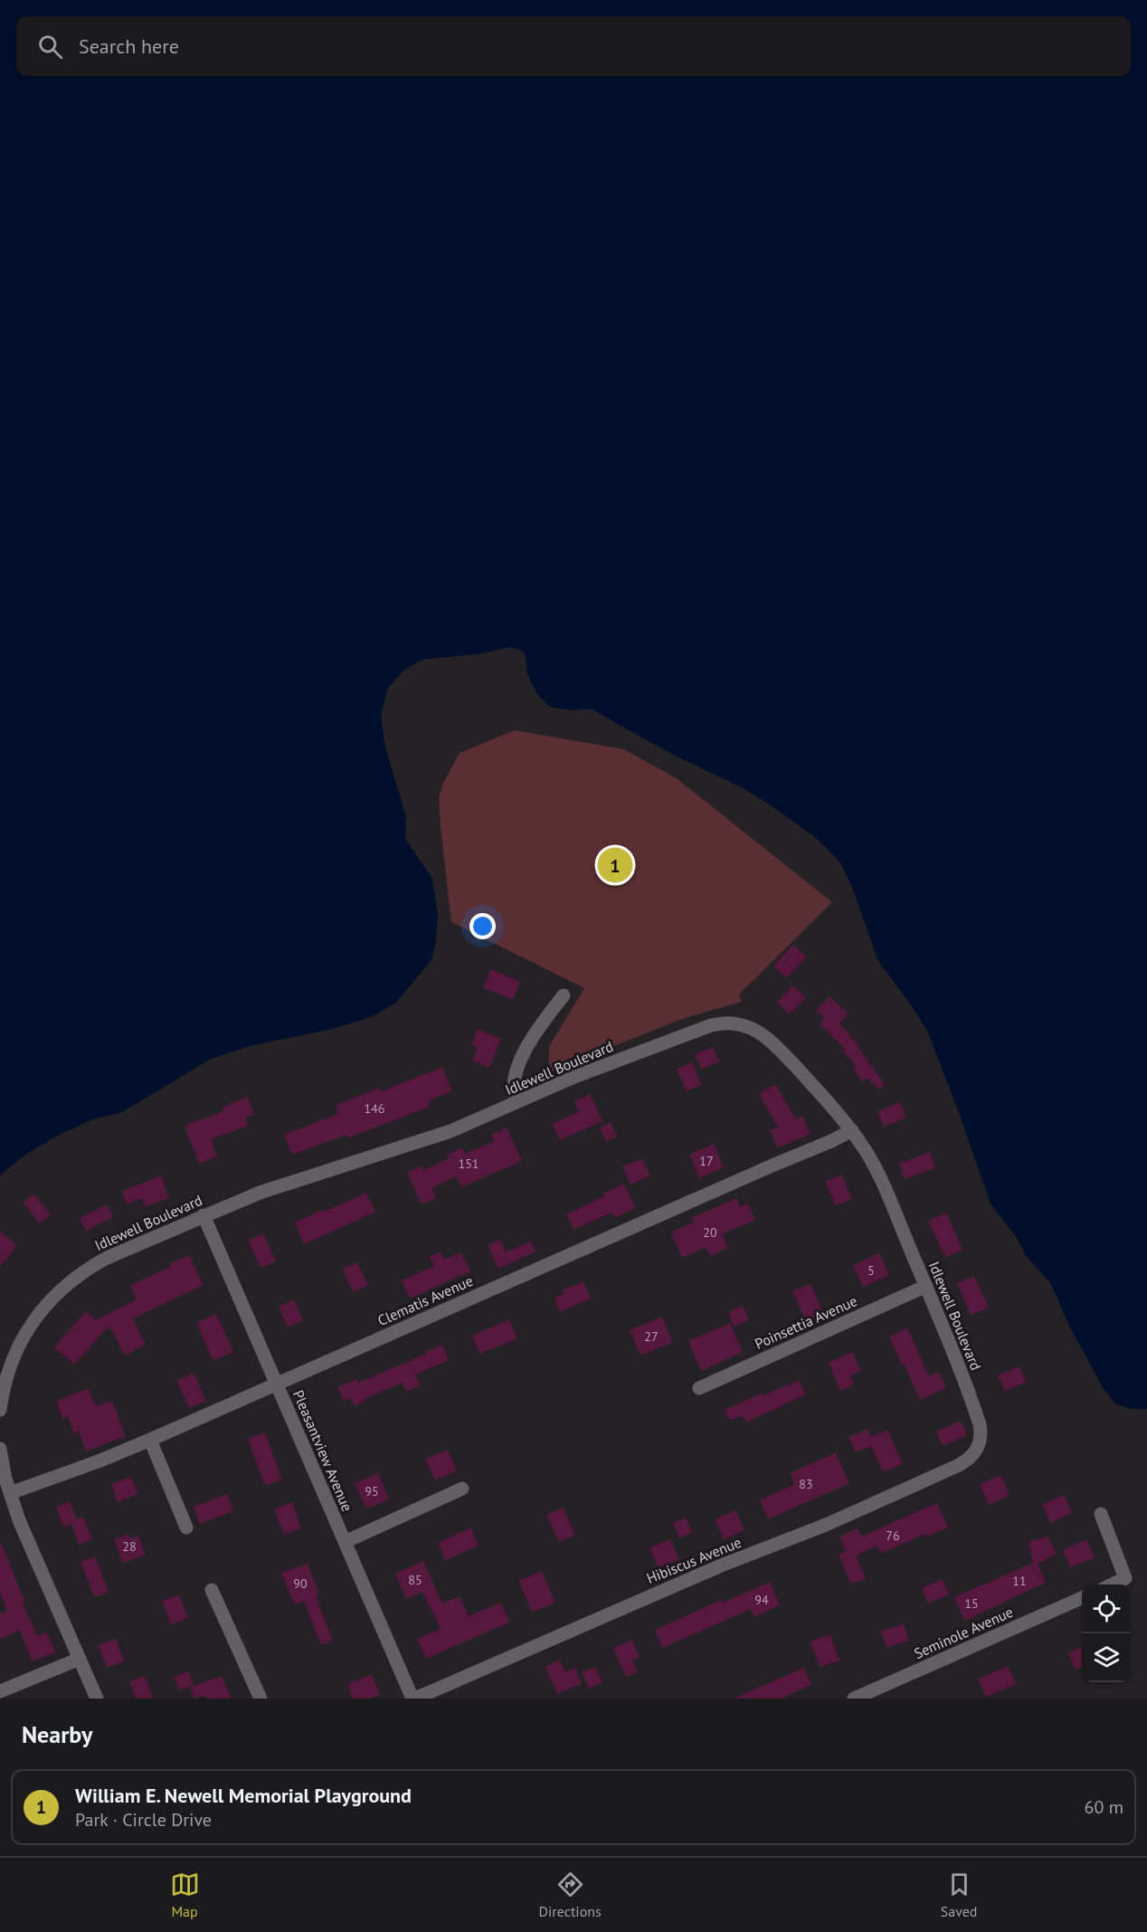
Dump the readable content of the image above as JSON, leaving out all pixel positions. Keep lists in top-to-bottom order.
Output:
{
  "streets": {
    "street": [
      "Idlewell Boulevard",
      "Clematis Avenue",
      "Poinsettia Avenue",
      "Pleasantview Avenue",
      "Hibiscus Avenue",
      "Seminole Avenue"
    ]
  },
  "crossings": [
    ["Idlewell Boulevard", "Clematis Avenue"],
    ["Idlewell Boulevard", "Poinsettia Avenue"],
    ["Idlewell Boulevard", "Pleasantview Avenue"],
    ["Idlewell Boulevard", "Hibiscus Avenue"],
    ["Clematis Avenue", "Pleasantview Avenue"],
    ["Pleasantview Avenue", "Hibiscus Avenue"]
  ],
  "house_numbers": [
    "146",
    "17",
    "151",
    "20",
    "5",
    "27",
    "83",
    "95",
    "76",
    "28",
    "85",
    "11",
    "90",
    "94",
    "15"
  ],
  "page": {
    "search": "Search here",
    "pins": "1",
    "heading": "Nearby",
    "list": [
      {
        "mark": "1",
        "name": "William E. Newell Memorial Playground",
        "note": "Park · Circle Drive",
        "value": "60 m"
      }
    ],
    "nav": ["Map", "Directions", "Saved"]
  }
}
